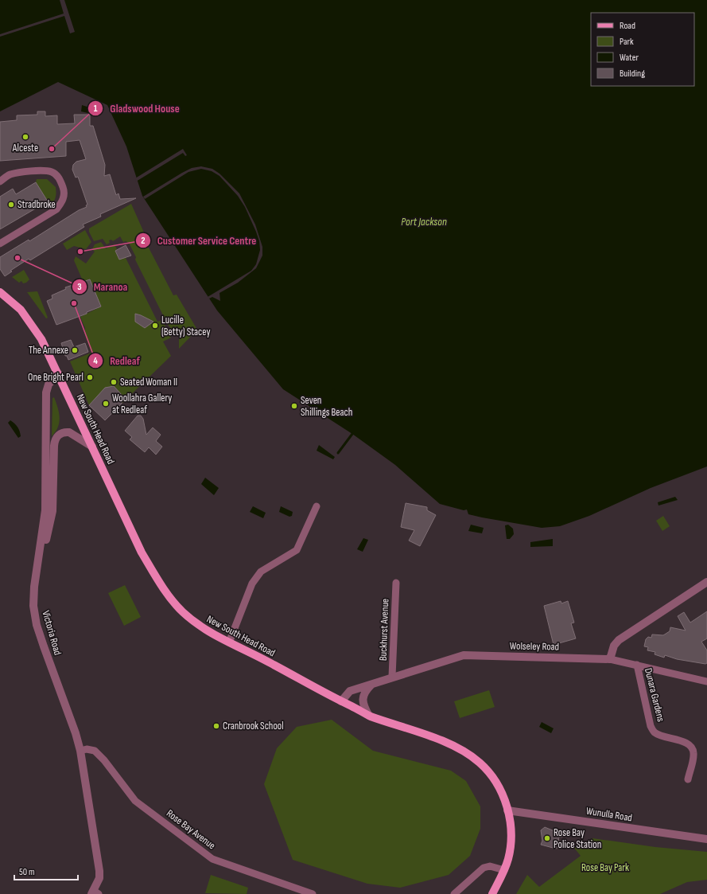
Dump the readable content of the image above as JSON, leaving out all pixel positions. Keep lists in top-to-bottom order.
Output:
{
  "streets": {
    "main road": ["New South Head Road"],
    "street": [
      "Buckhurst Avenue",
      "Victoria Road",
      "Wolseley Road",
      "Dunara Gardens",
      "Wunulla Road",
      "Rose Bay Avenue"
    ]
  },
  "crossings": [
    ["New South Head Road", "Victoria Road"],
    ["New South Head Road", "Wolseley Road"],
    ["New South Head Road", "Wunulla Road"],
    ["Buckhurst Avenue", "Wolseley Road"],
    ["Victoria Road", "Rose Bay Avenue"]
  ],
  "water": ["Port Jackson"],
  "parks": ["Rose Bay Park"],
  "places": [
    "Alceste",
    "Gladswood House",
    "Stradbroke",
    "Customer Service Centre",
    "Maranoa",
    "Redleaf",
    "Lucille (Betty) Stacey",
    "The Annexe",
    "One Bright Pearl",
    "Seated Woman II",
    "Woollahra Gallery at Redleaf",
    "Seven Shillings Beach",
    "Cranbrook School",
    "Rose Bay Police Station"
  ],
  "legend": [
    "Road",
    "Park",
    "Water",
    "Building"
  ],
  "scale_bar": "50 m"
}
